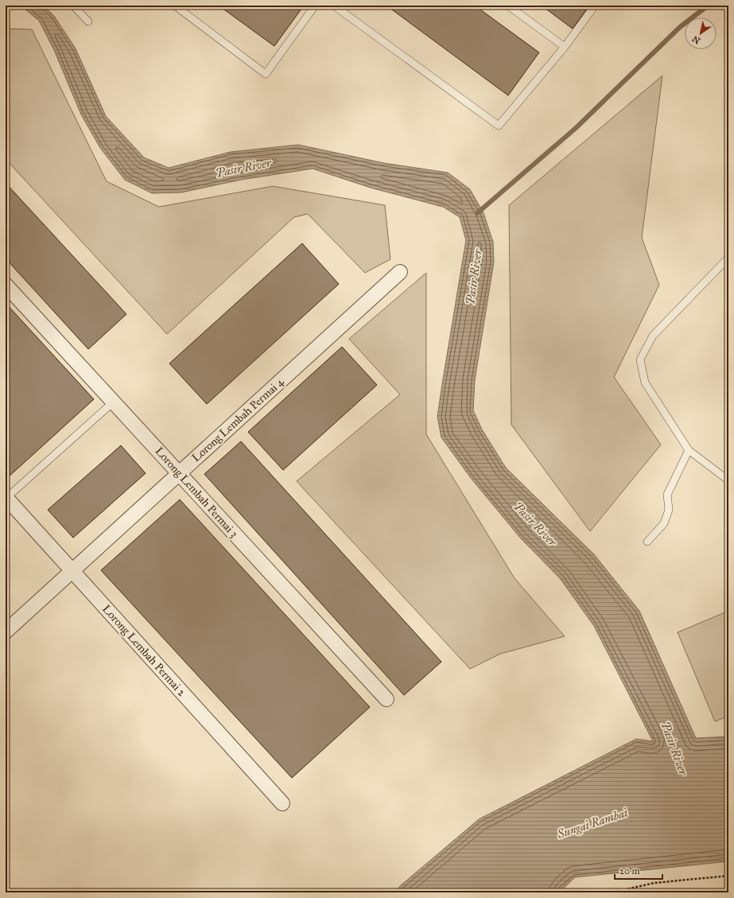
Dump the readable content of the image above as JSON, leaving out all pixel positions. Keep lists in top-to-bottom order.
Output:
{
  "streets": {
    "street": ["Lorong Lembah Permai 4", "Lorong Lembah Permai 3", "Lorong Lembah Permai 2"]
  },
  "crossings": [
    ["Lorong Lembah Permai 4", "Lorong Lembah Permai 3"],
    ["Lorong Lembah Permai 4", "Lorong Lembah Permai 2"]
  ],
  "water": ["Pasir River", "Sungai Rambai"],
  "scale_bar": "20 m",
  "north": "bottom left"
}
